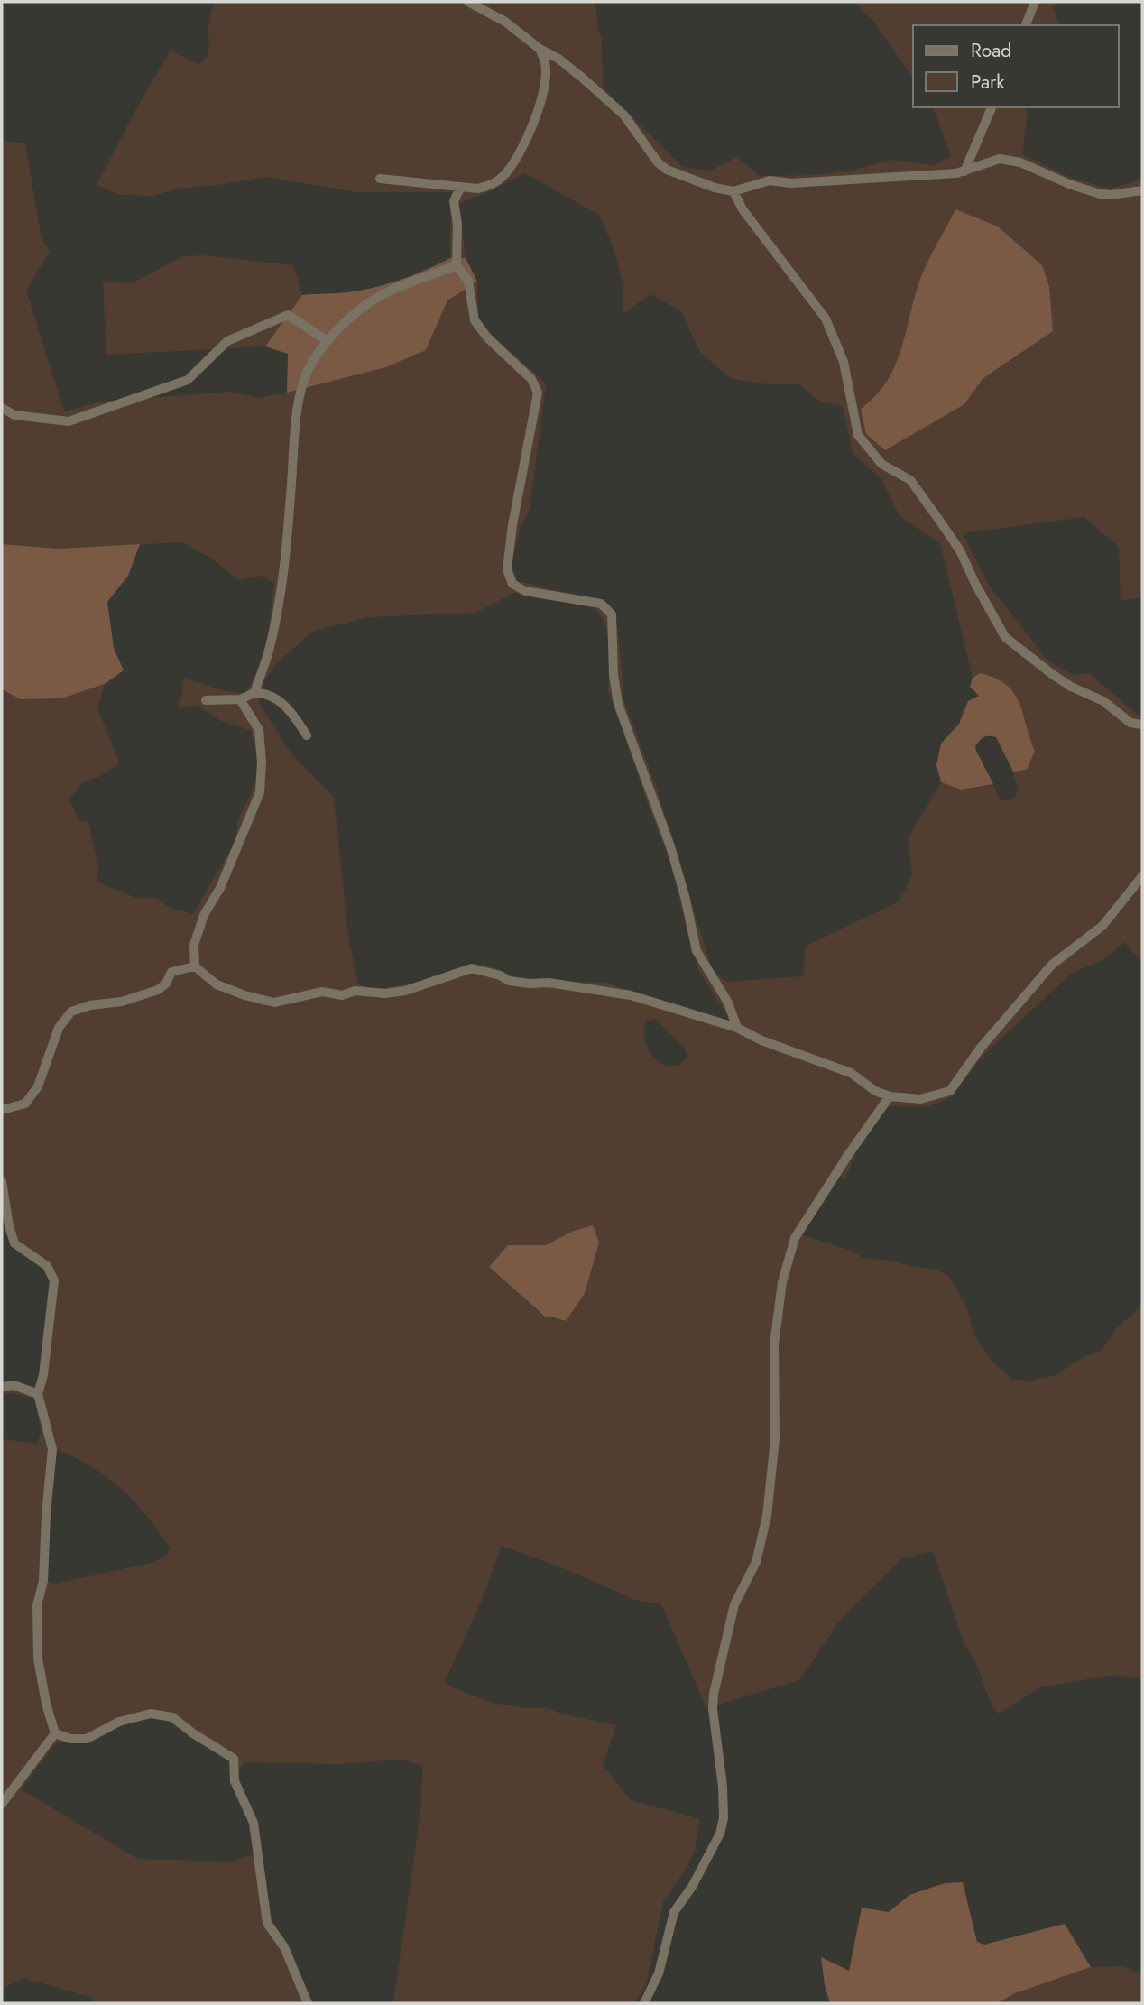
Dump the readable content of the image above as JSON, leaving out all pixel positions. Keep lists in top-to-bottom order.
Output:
{
  "legend": ["Road", "Park"]
}
